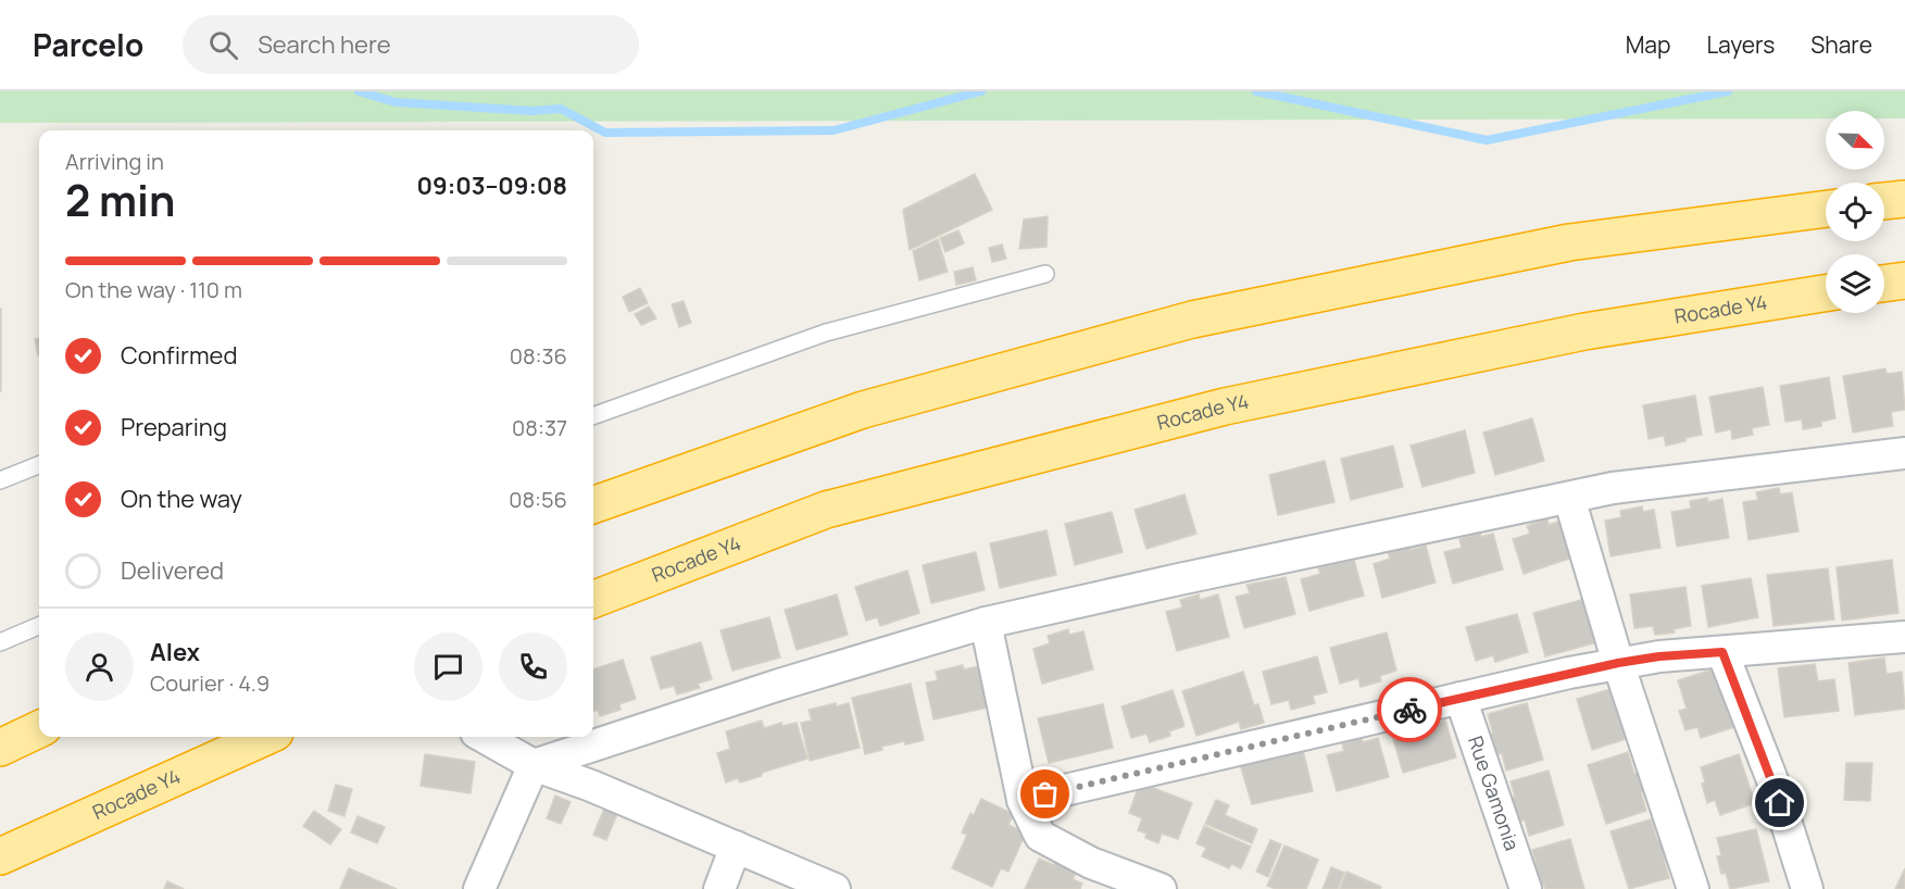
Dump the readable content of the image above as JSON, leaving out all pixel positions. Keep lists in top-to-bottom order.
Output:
{
  "streets": {
    "highway": ["Rocade Y4"],
    "street": ["Rue Gamonia"]
  },
  "north": "bottom right",
  "page": {
    "header": "Parcelo",
    "search": "Search here",
    "nav": ["Map", "Layers", "Share"],
    "heading": ["2 min", "Arriving in", "09:03–09:08"],
    "panel": ["Alex", "Courier · 4.9"],
    "bar": "On the way · 110 m",
    "list": [
      ["Confirmed", "08:36"],
      ["Preparing", "08:37"],
      ["On the way", "08:56"],
      "Delivered"
    ]
  }
}
